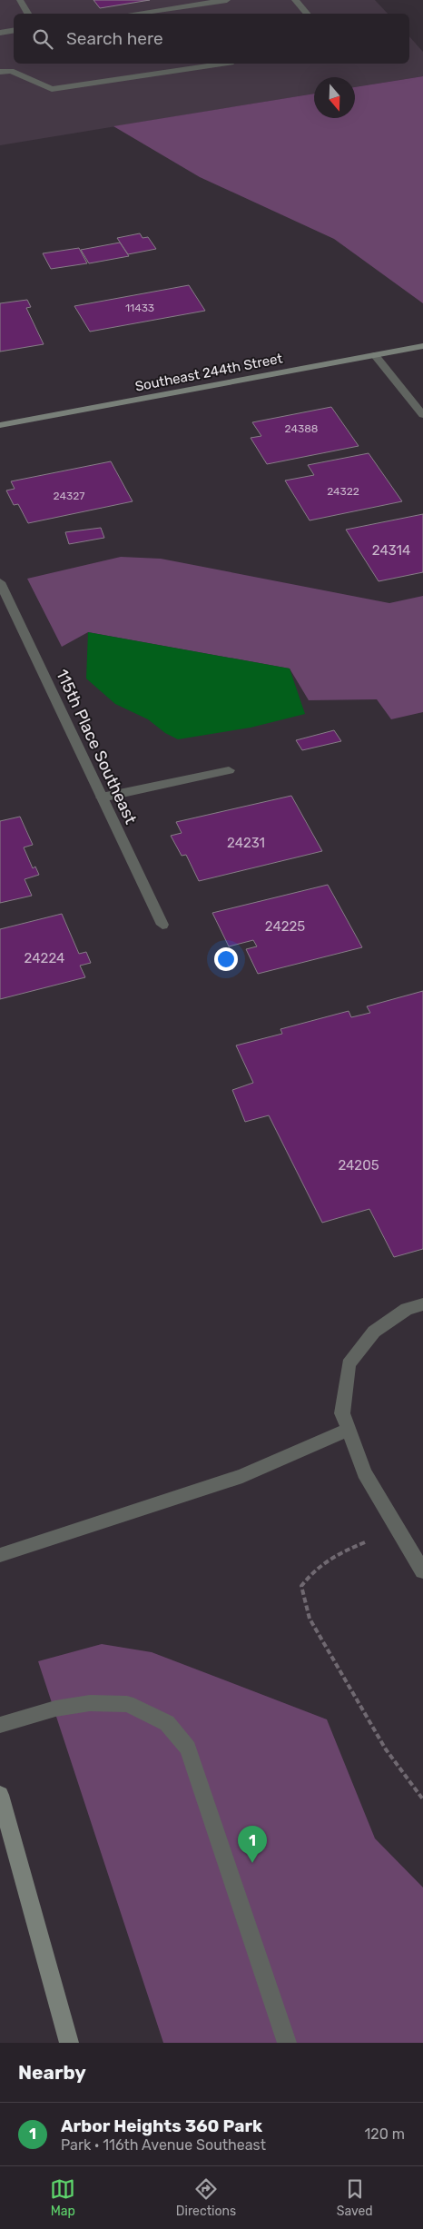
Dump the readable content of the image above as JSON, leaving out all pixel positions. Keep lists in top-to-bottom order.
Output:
{
  "streets": {
    "street": ["Southeast 244th Street", "115th Place Southeast"]
  },
  "house_numbers": [
    "11433",
    "24388",
    "24322",
    "24327",
    "24314",
    "24231",
    "24225",
    "24224",
    "24205"
  ],
  "north": "bottom",
  "page": {
    "search": "Search here",
    "pins": "1",
    "heading": "Nearby",
    "list": [
      {
        "mark": "1",
        "name": "Arbor Heights 360 Park",
        "note": "Park · 116th Avenue Southeast",
        "value": "120 m"
      }
    ],
    "nav": ["Map", "Directions", "Saved"]
  }
}
